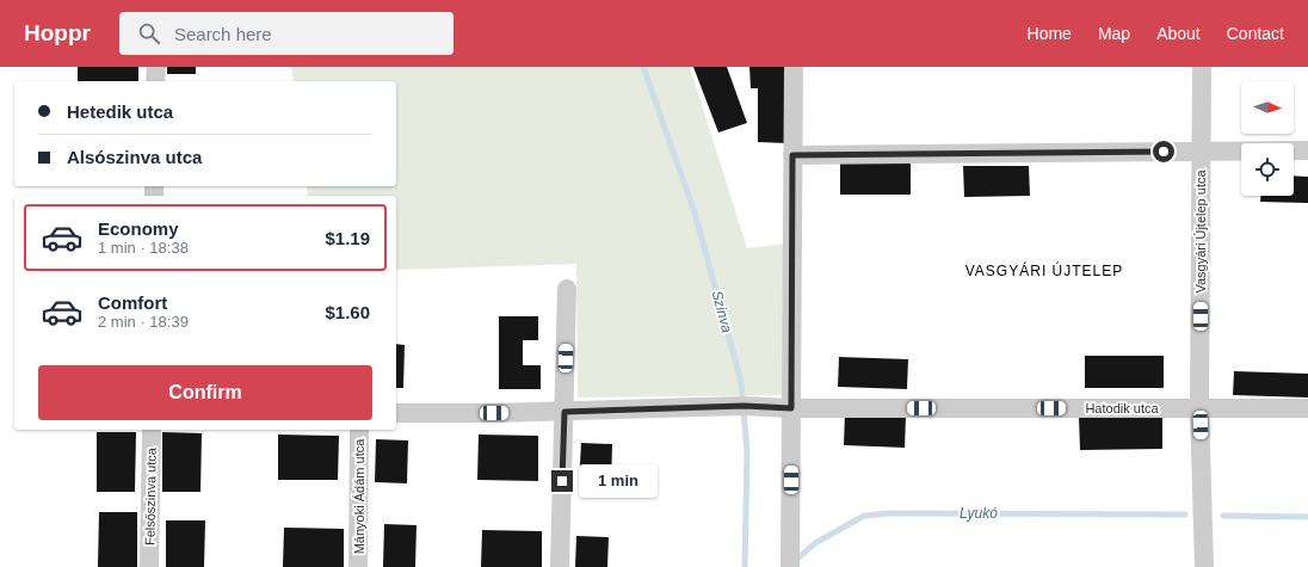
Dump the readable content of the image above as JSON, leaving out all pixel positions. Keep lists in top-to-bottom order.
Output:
{
  "streets": {
    "street": [
      "Vasgyári Újtelep utca",
      "Hatodik utca",
      "Felsőszinva utca",
      "Mányoki Ádám utca"
    ]
  },
  "crossings": [
    ["Vasgyári Újtelep utca", "Hatodik utca"]
  ],
  "districts": ["VASGYÁRI ÚJTELEP"],
  "water": ["Szinva", "Lyukó"],
  "north": "right",
  "page": {
    "header": "Hoppr",
    "search": "Search here",
    "nav": [
      "Home",
      "Map",
      "About",
      "Contact"
    ],
    "banner": ["Hetedik utca", "Alsószinva utca"],
    "list": [
      {
        "name": "Economy",
        "note": "1 min · 18:38",
        "value": "$1.19"
      },
      {
        "name": "Comfort",
        "note": "2 min · 18:39",
        "value": "$1.60"
      }
    ],
    "buttons": "Confirm",
    "bubble": "1 min"
  }
}
